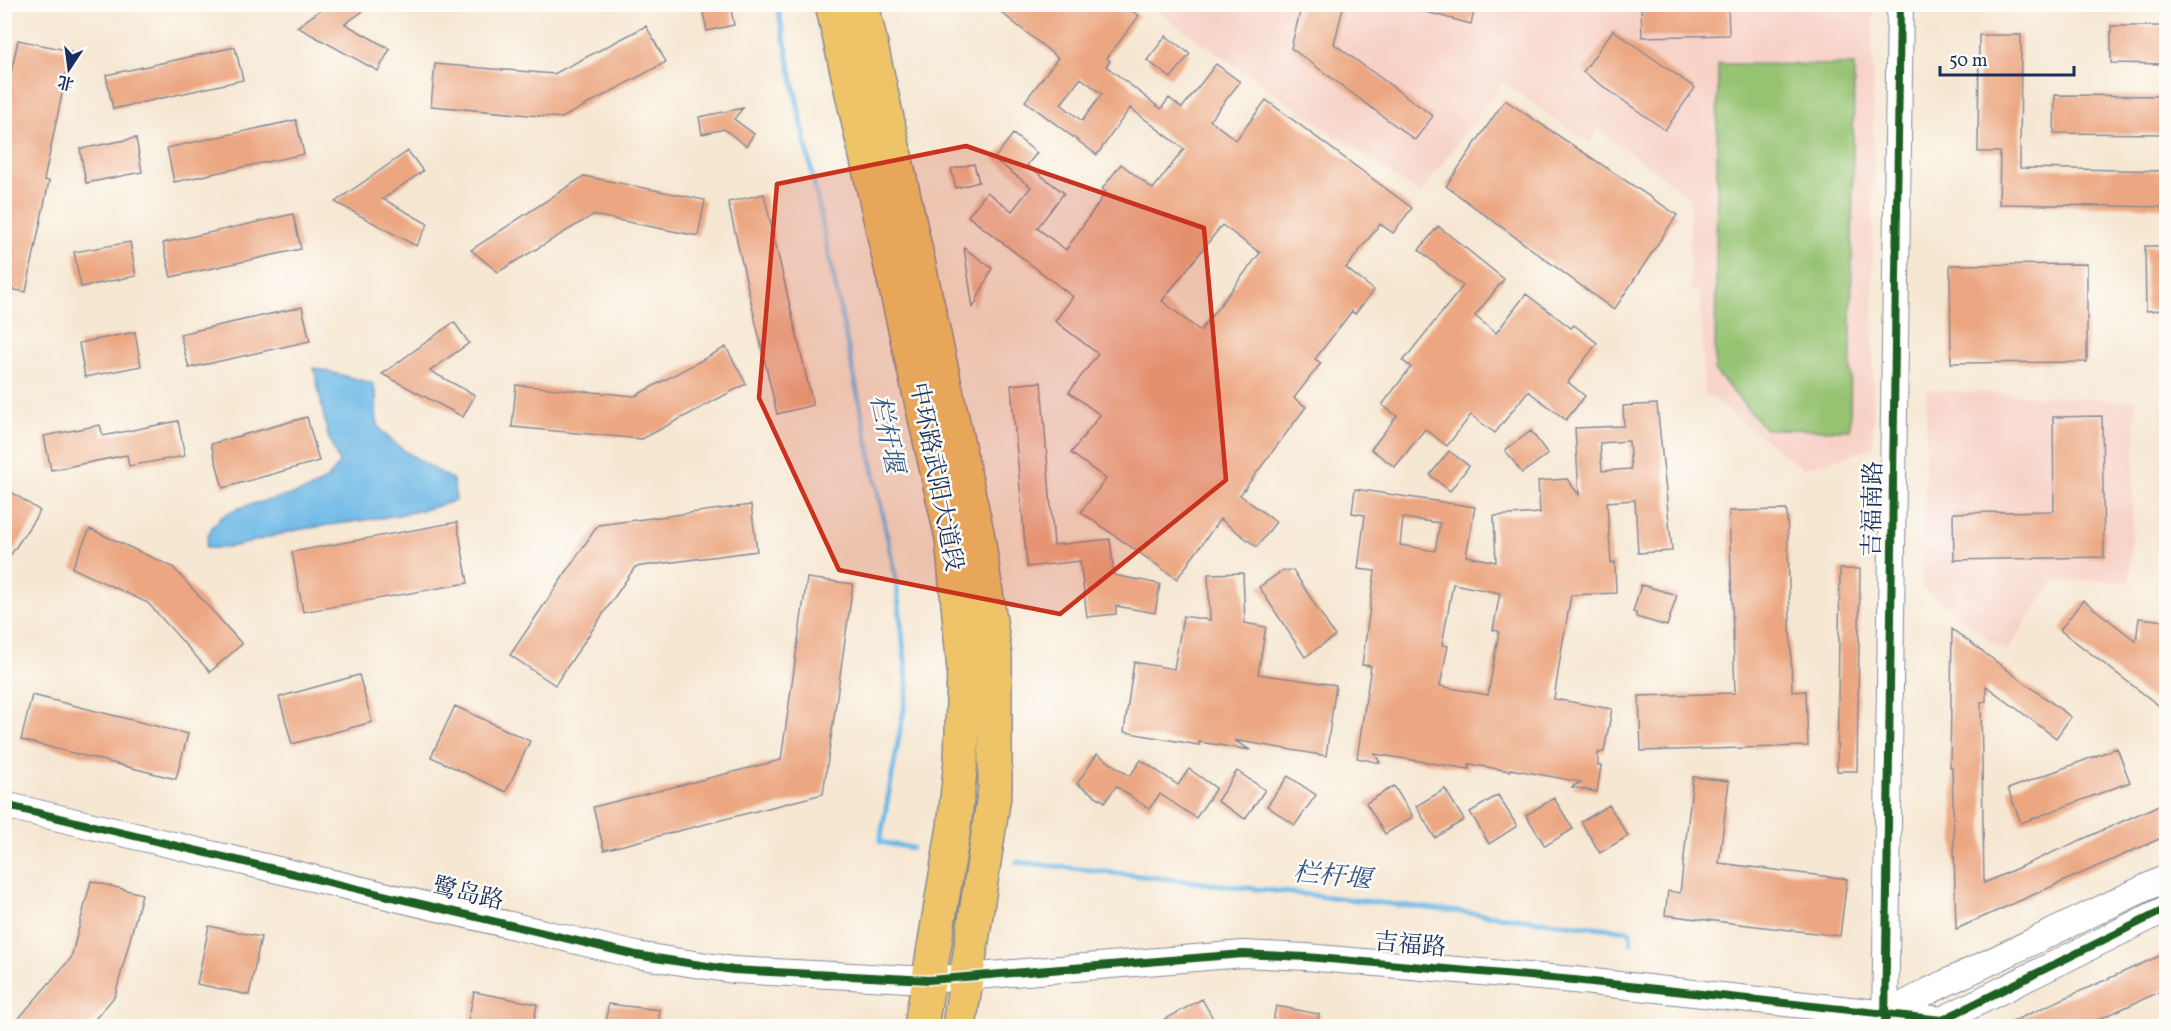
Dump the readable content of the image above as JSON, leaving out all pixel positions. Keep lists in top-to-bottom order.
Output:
{
  "streets": {
    "main road": ["中环路武阳大道段"],
    "street": ["吉福南路", "鹭岛路", "吉福路"]
  },
  "crossings": [
    ["中环路武阳大道段", "鹭岛路"],
    ["中环路武阳大道段", "吉福路"],
    ["吉福南路", "吉福路"],
    ["鹭岛路", "吉福路"]
  ],
  "water": ["栏杆堰"],
  "scale_bar": "50 m",
  "north": "bottom"
}
